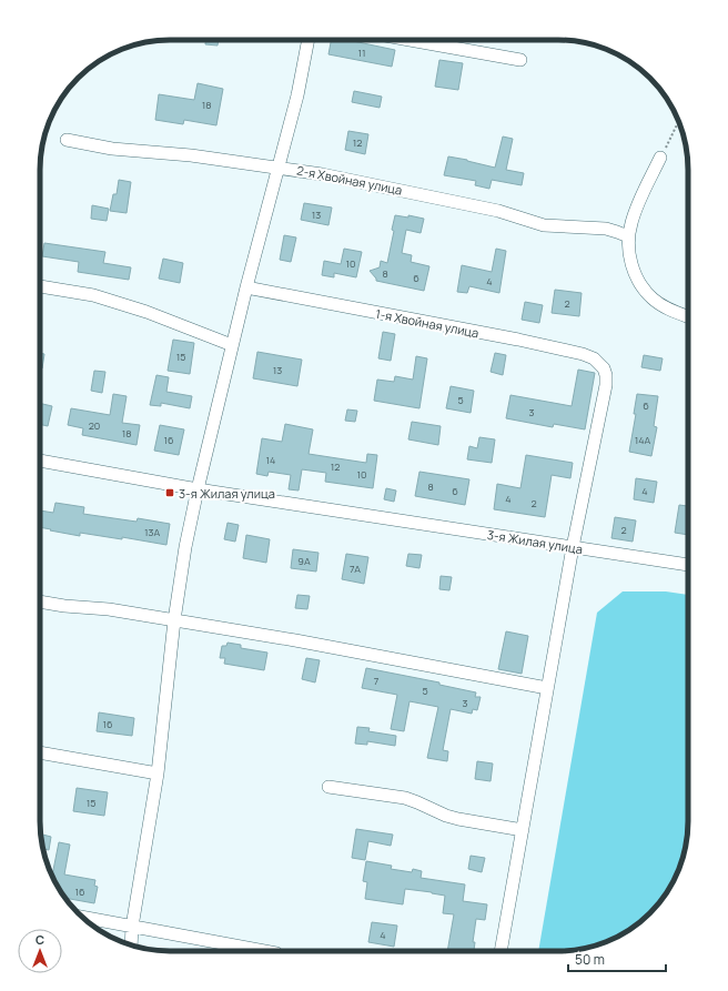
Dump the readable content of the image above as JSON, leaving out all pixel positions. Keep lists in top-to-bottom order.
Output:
{
  "streets": {
    "street": ["2-я Хвойная улица", "1-я Хвойная улица", "3-я Жилая улица"]
  },
  "crossings": [
    ["1-я Хвойная улица", "3-я Жилая улица"]
  ],
  "places": {
    "transit": ["3-я Жилая улица"]
  },
  "house_numbers": [
    "11",
    "18",
    "12",
    "13",
    "10",
    "8",
    "6",
    "4",
    "2",
    "15",
    "13",
    "5",
    "6",
    "3",
    "20",
    "18",
    "16",
    "14А",
    "14",
    "12",
    "10",
    "8",
    "6",
    "4",
    "4",
    "2",
    "2",
    "13А",
    "9А",
    "7А",
    "7",
    "5",
    "3",
    "16",
    "15",
    "16",
    "4"
  ],
  "scale_bar": "50 m",
  "north": "top"
}
